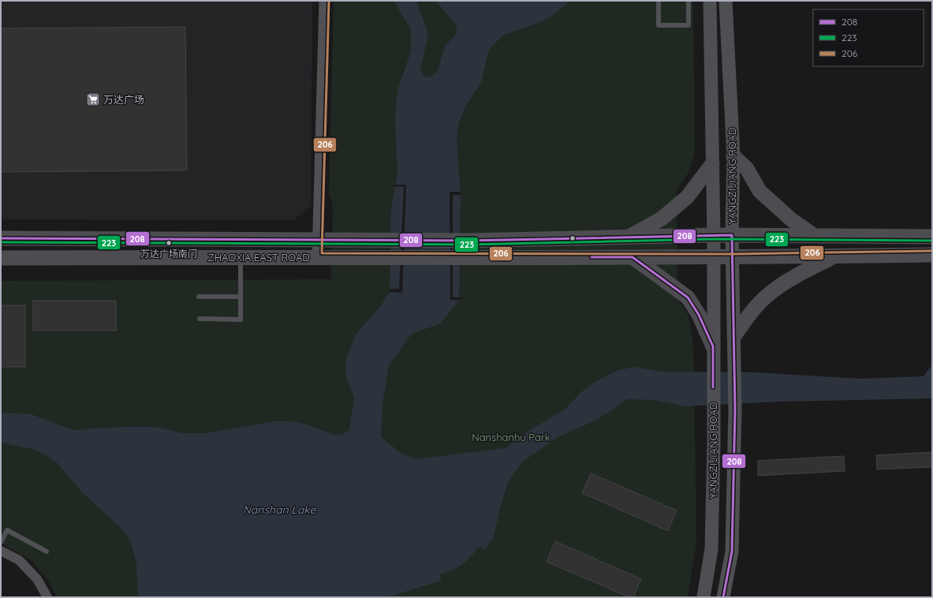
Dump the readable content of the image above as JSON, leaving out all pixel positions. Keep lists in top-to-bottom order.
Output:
{
  "streets": {
    "main road": ["YANGZIJIANG ROAD", "ZHAOXIA EAST ROAD"]
  },
  "crossings": [
    ["YANGZIJIANG ROAD", "ZHAOXIA EAST ROAD"]
  ],
  "water": ["Nanshan Lake"],
  "parks": ["Nanshanhu Park"],
  "places": {
    "supermarket": ["万达广场"],
    "other": ["万达广场南门"]
  },
  "lines": ["transit line 206", "transit line 208", "transit line 223"],
  "legend": ["208", "223", "206"]
}
